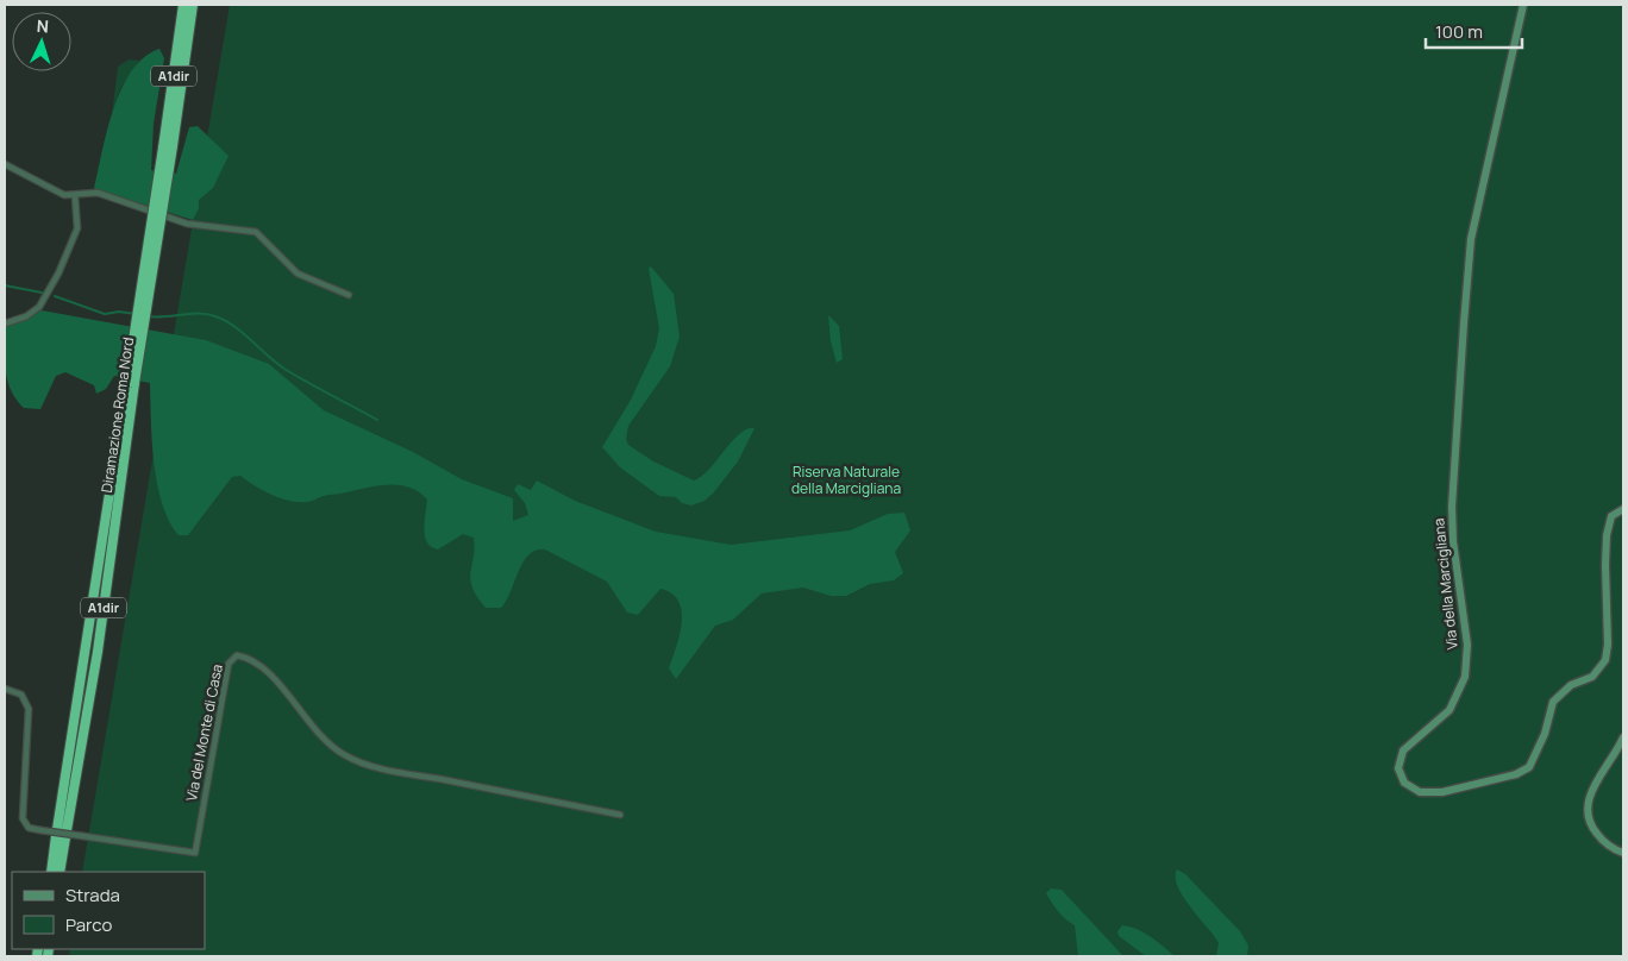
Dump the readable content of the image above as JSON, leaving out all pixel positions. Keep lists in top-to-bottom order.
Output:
{
  "streets": {
    "highway": ["A1dir", "Diramazione Roma Nord"],
    "street": ["Via della Marcigliana", "Via del Monte di Casa"]
  },
  "parks": ["Riserva Naturale della Marcigliana"],
  "legend": ["Strada", "Parco"],
  "scale_bar": "100 m",
  "north": "top"
}
